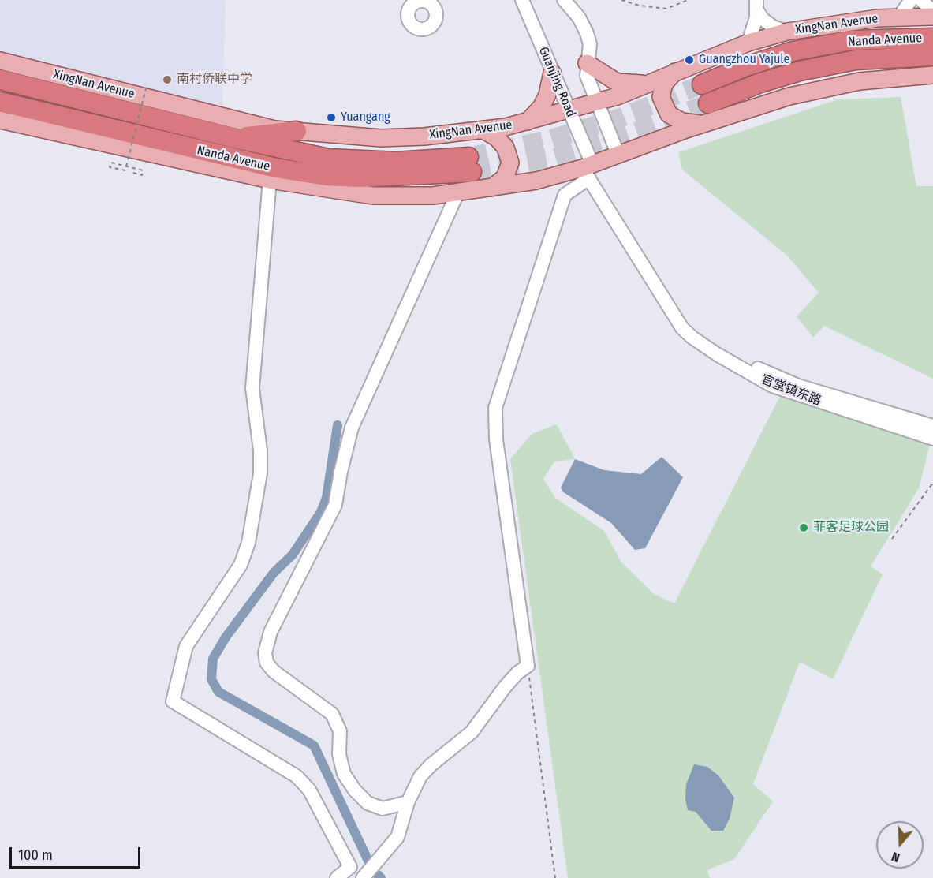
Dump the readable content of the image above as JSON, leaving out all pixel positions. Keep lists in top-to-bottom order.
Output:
{
  "streets": {
    "highway": ["Nanda Avenue"],
    "main road": ["XingNan Avenue"],
    "street": ["Guanjing Road", "官堂镇东路"]
  },
  "crossings": [
    ["XingNan Avenue", "Guanjing Road"],
    ["Guanjing Road", "官堂镇东路"]
  ],
  "places": [
    "Guangzhou Yajule",
    "南村侨联中学",
    "Yuangang",
    "菲客足球公园"
  ],
  "scale_bar": "100 m",
  "north": "bottom"
}
